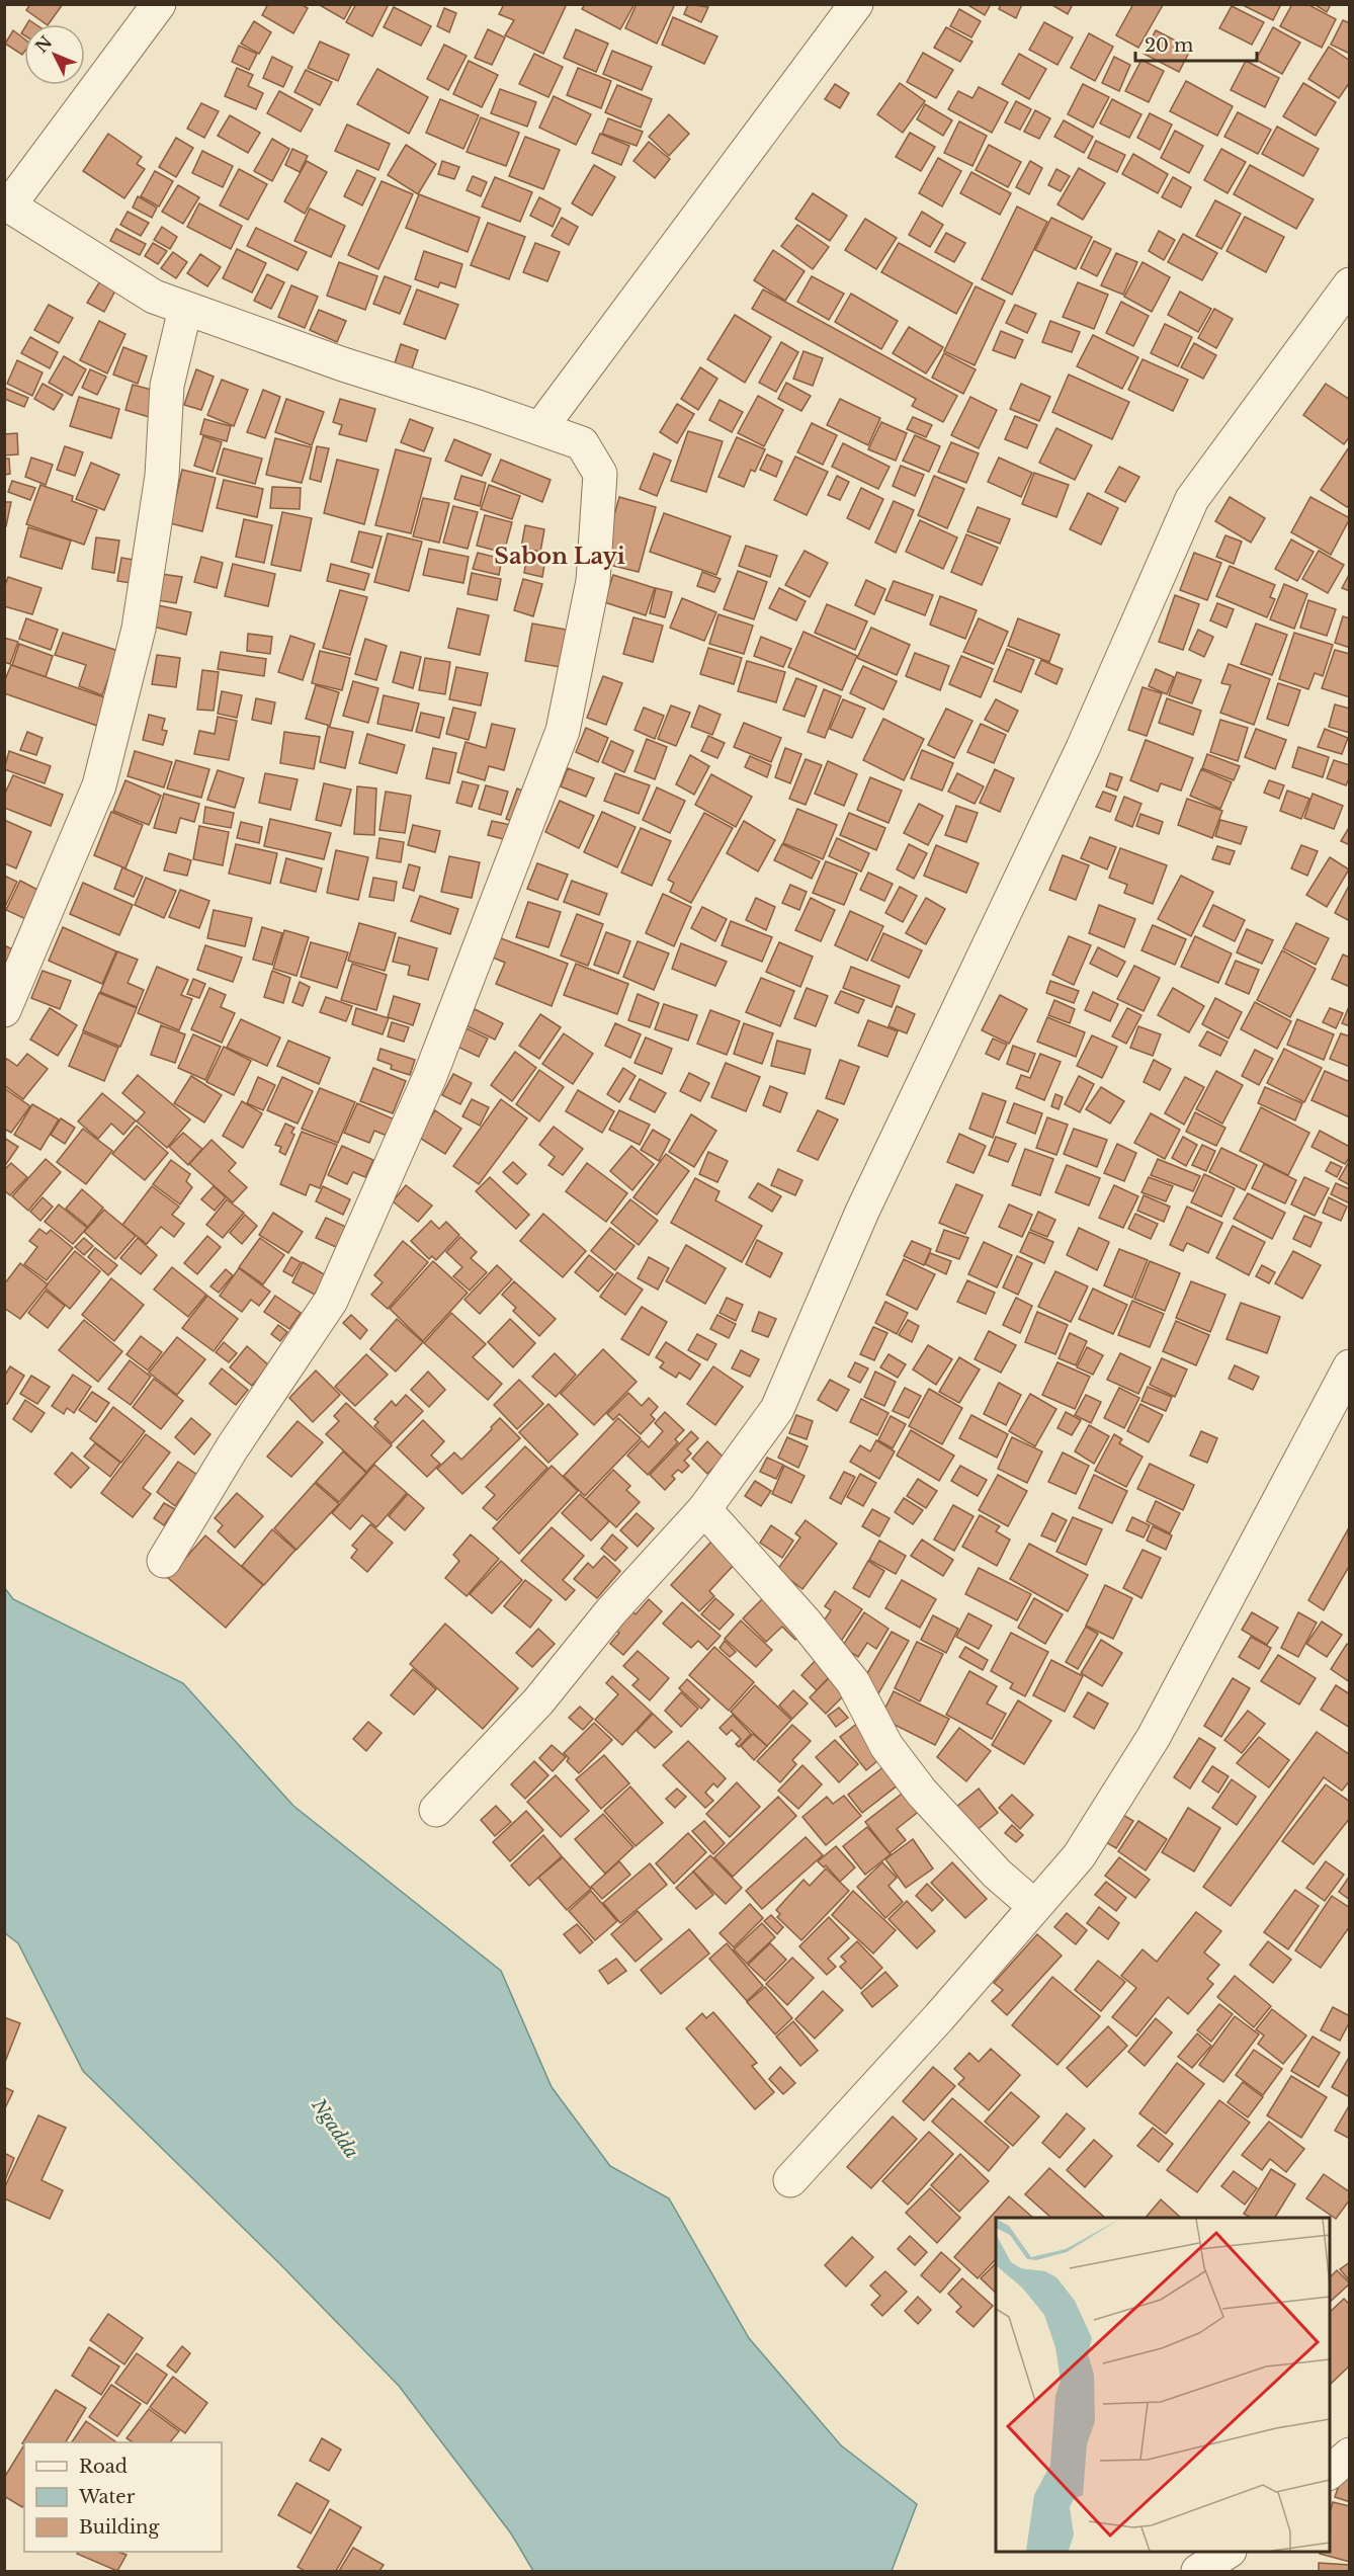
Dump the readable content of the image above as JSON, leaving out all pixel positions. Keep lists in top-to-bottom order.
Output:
{
  "districts": ["Sabon Layi"],
  "water": ["Ngadda"],
  "legend": ["Road", "Water", "Building"],
  "scale_bar": "20 m",
  "north": "top left"
}
